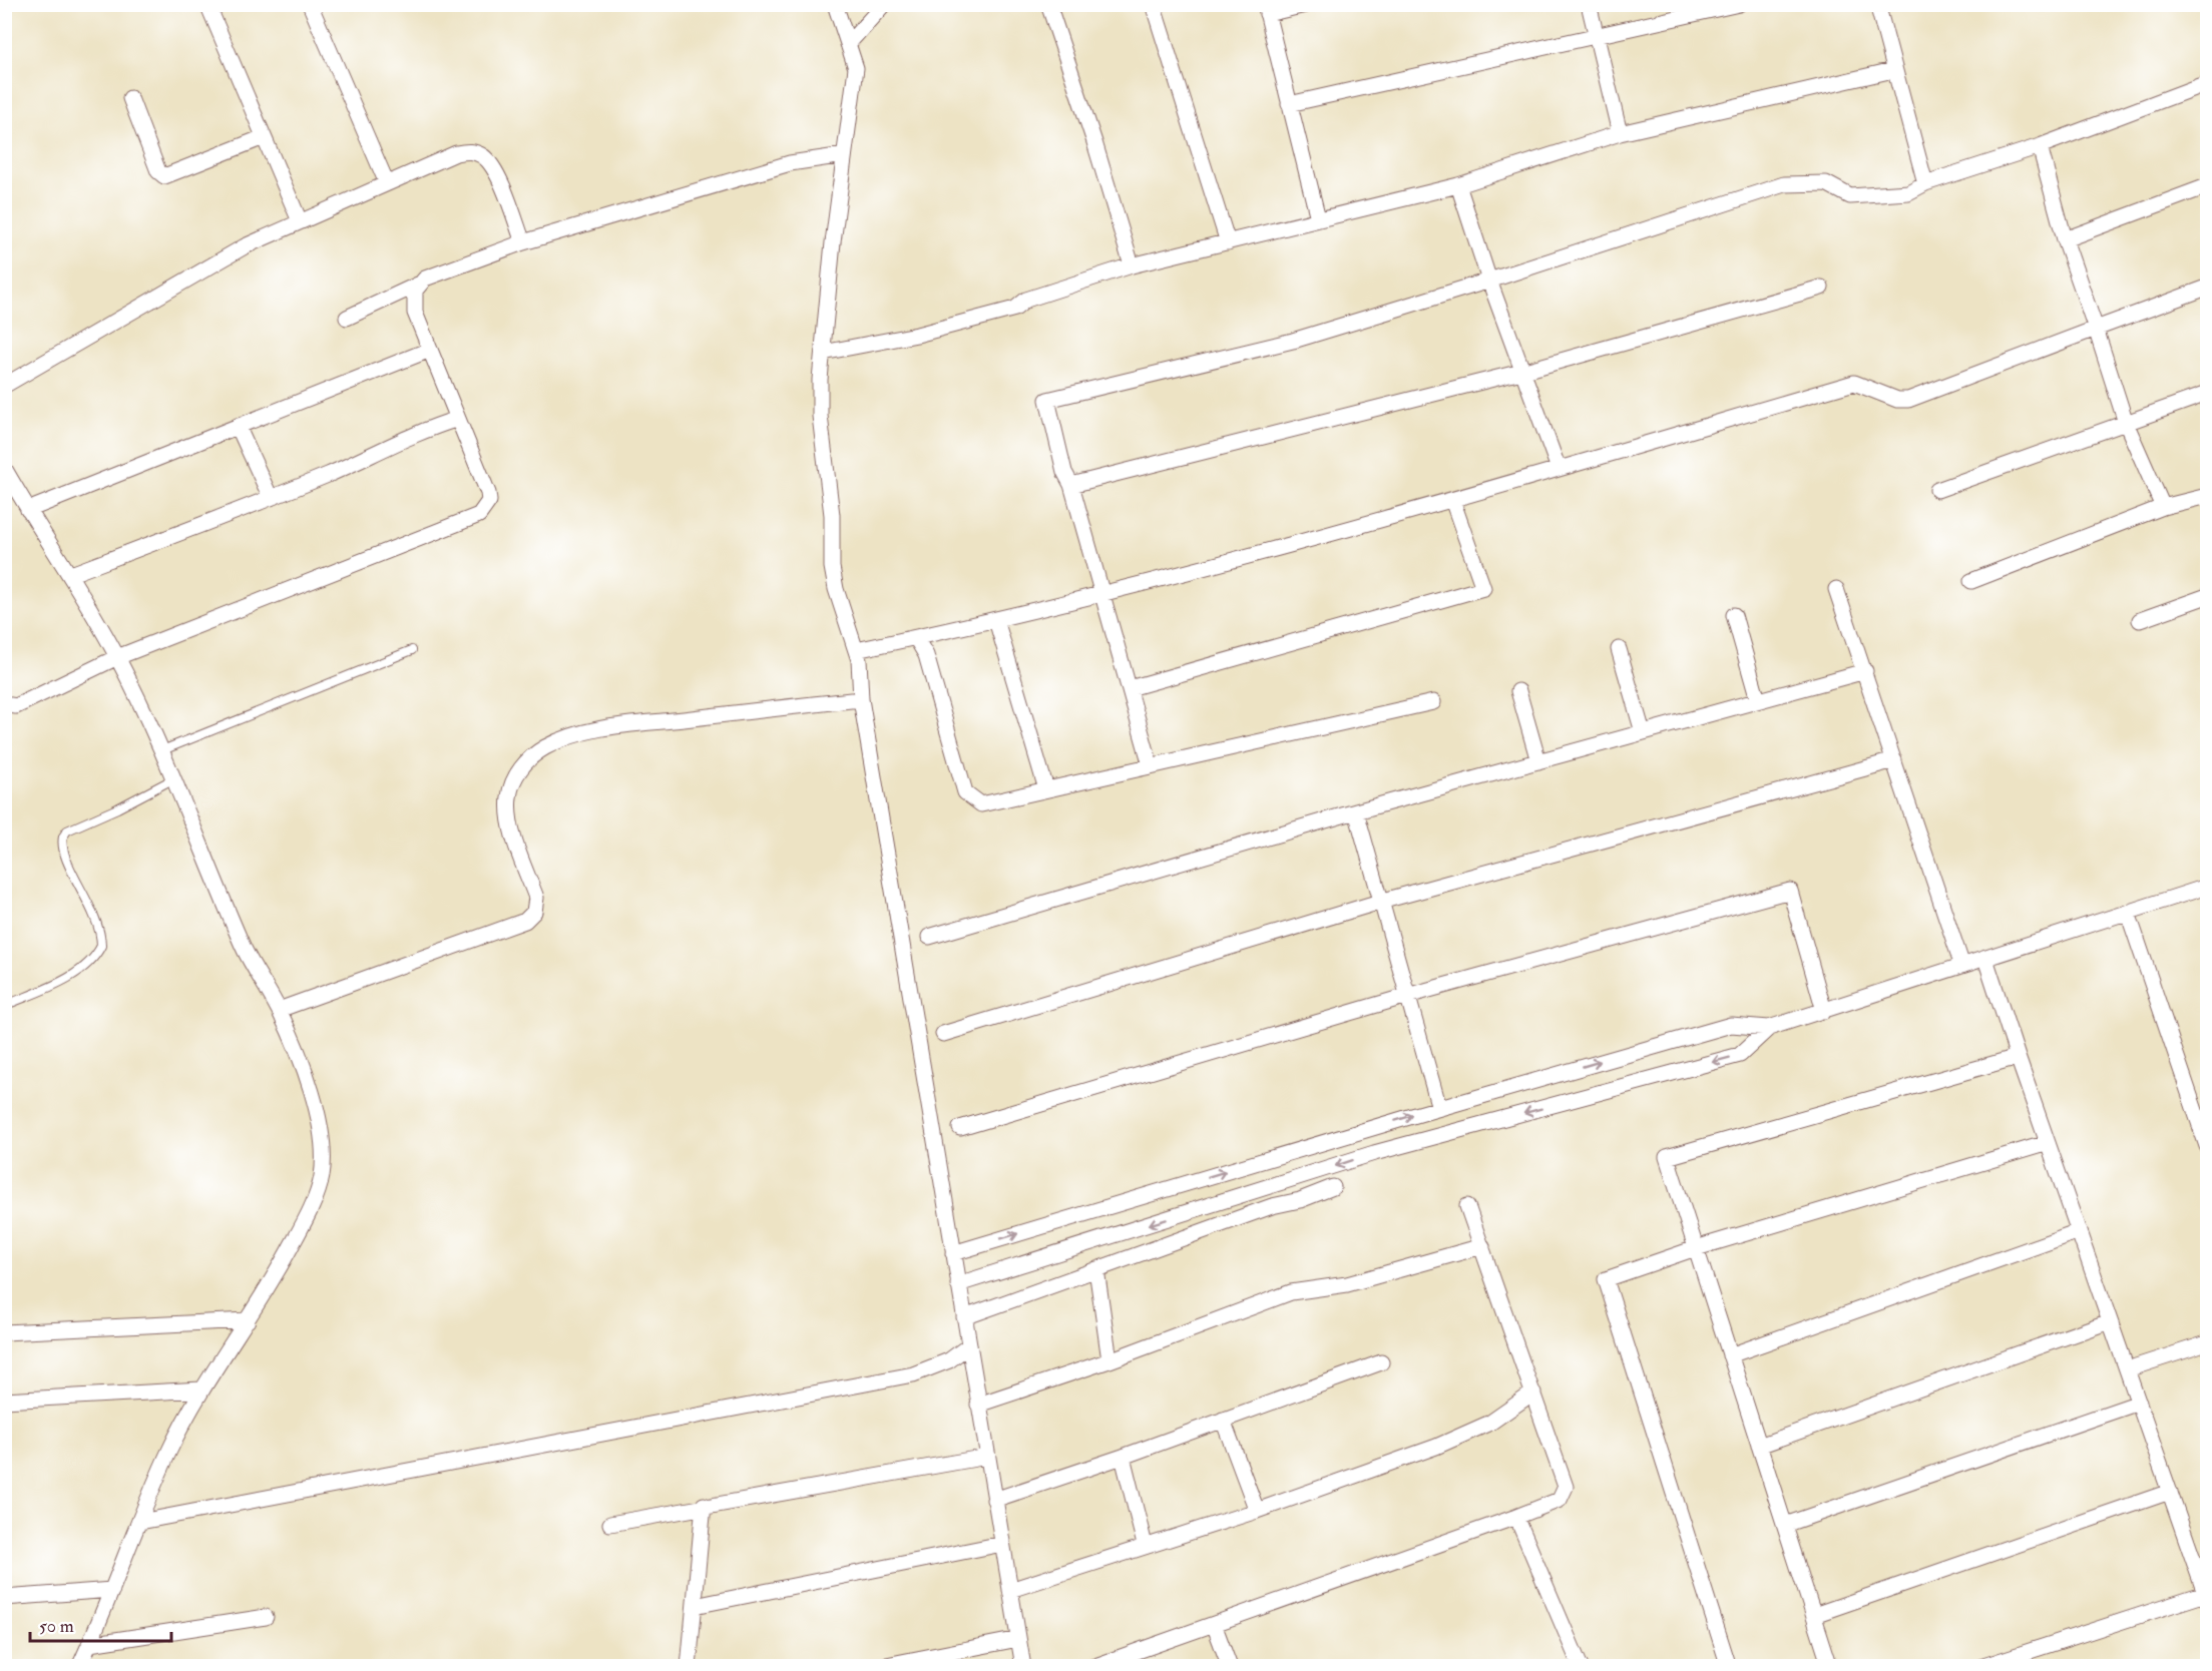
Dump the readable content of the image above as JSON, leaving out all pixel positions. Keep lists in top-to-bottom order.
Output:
{
  "scale_bar": "50 m"
}
